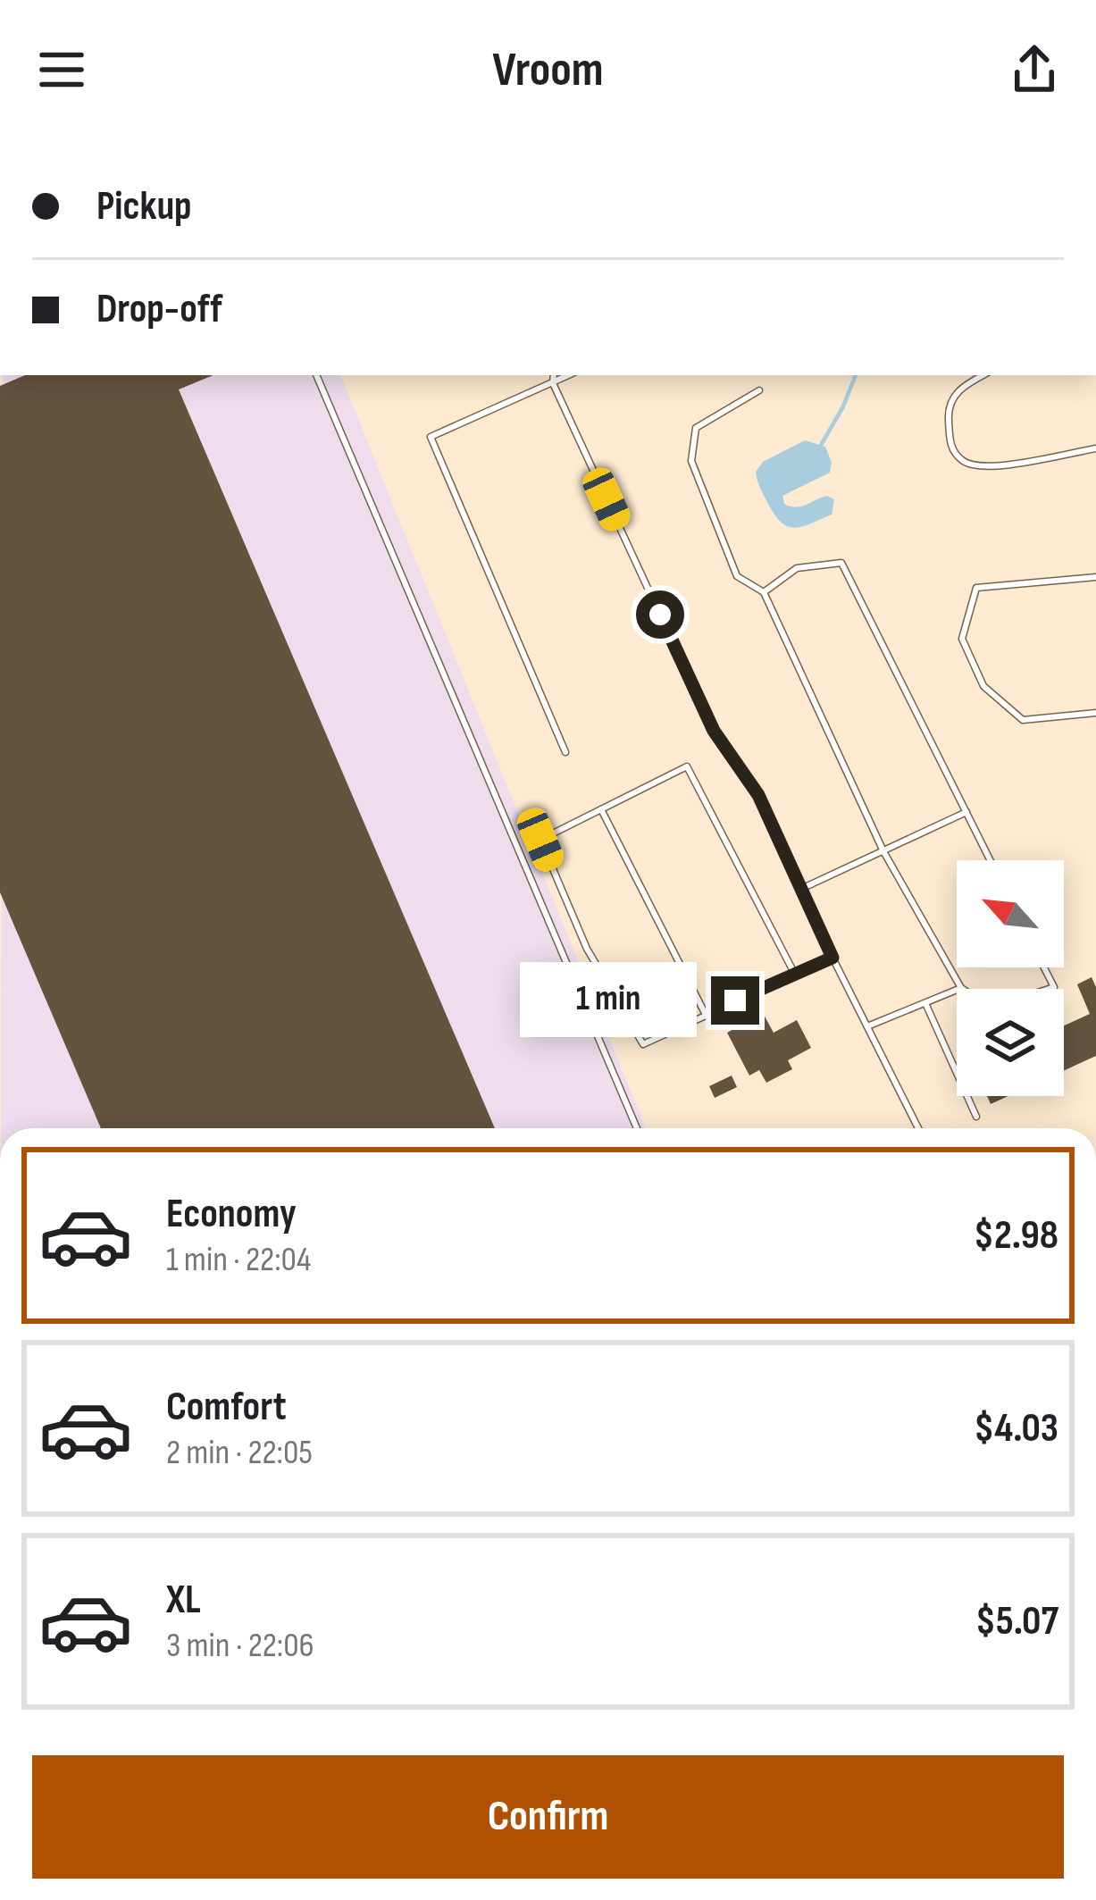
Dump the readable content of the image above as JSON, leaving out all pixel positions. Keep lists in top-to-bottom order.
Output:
{
  "north": "top left",
  "page": {
    "header": "Vroom",
    "banner": ["Pickup", "Drop-off"],
    "bubble": "1 min",
    "list": [
      {
        "name": "Economy",
        "note": "1 min · 22:04",
        "value": "$2.98"
      },
      {
        "name": "Comfort",
        "note": "2 min · 22:05",
        "value": "$4.03"
      },
      {
        "name": "XL",
        "note": "3 min · 22:06",
        "value": "$5.07"
      }
    ],
    "buttons": "Confirm"
  }
}
